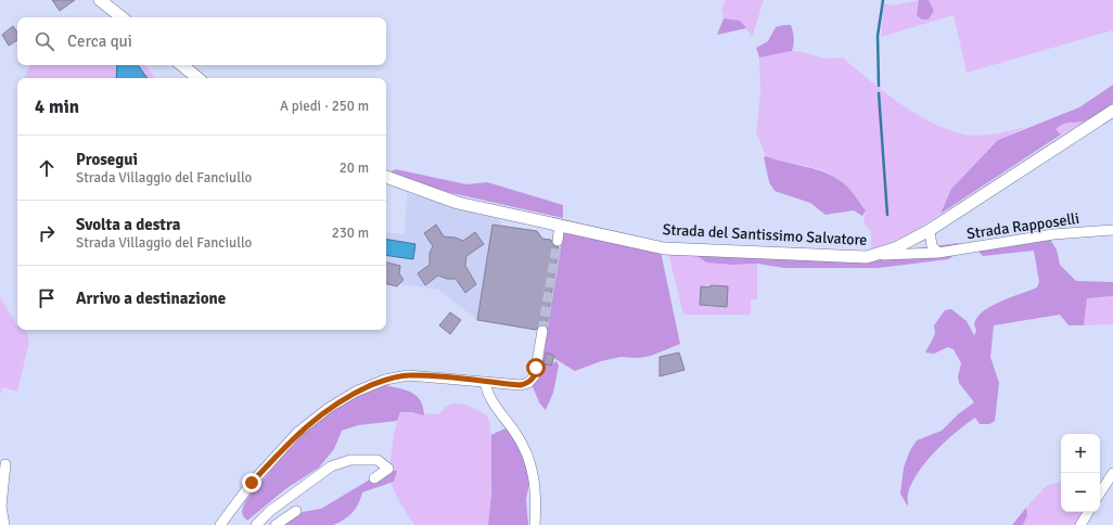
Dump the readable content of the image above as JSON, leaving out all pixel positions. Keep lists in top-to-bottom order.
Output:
{
  "streets": {
    "street": ["Strada Rapposelli", "Strada del Santissimo Salvatore"]
  },
  "crossings": [
    ["Strada Rapposelli", "Strada del Santissimo Salvatore"]
  ],
  "page": {
    "search": "Cerca qui",
    "heading": ["4 min", "A piedi · 250 m"],
    "list": [
      ["Prosegui", "Strada Villaggio del Fanciullo", "20 m"],
      ["Svolta a destra", "Strada Villaggio del Fanciullo", "230 m"],
      "Arrivo a destinazione"
    ],
    "map_buttons": ["+", "−"]
  }
}
